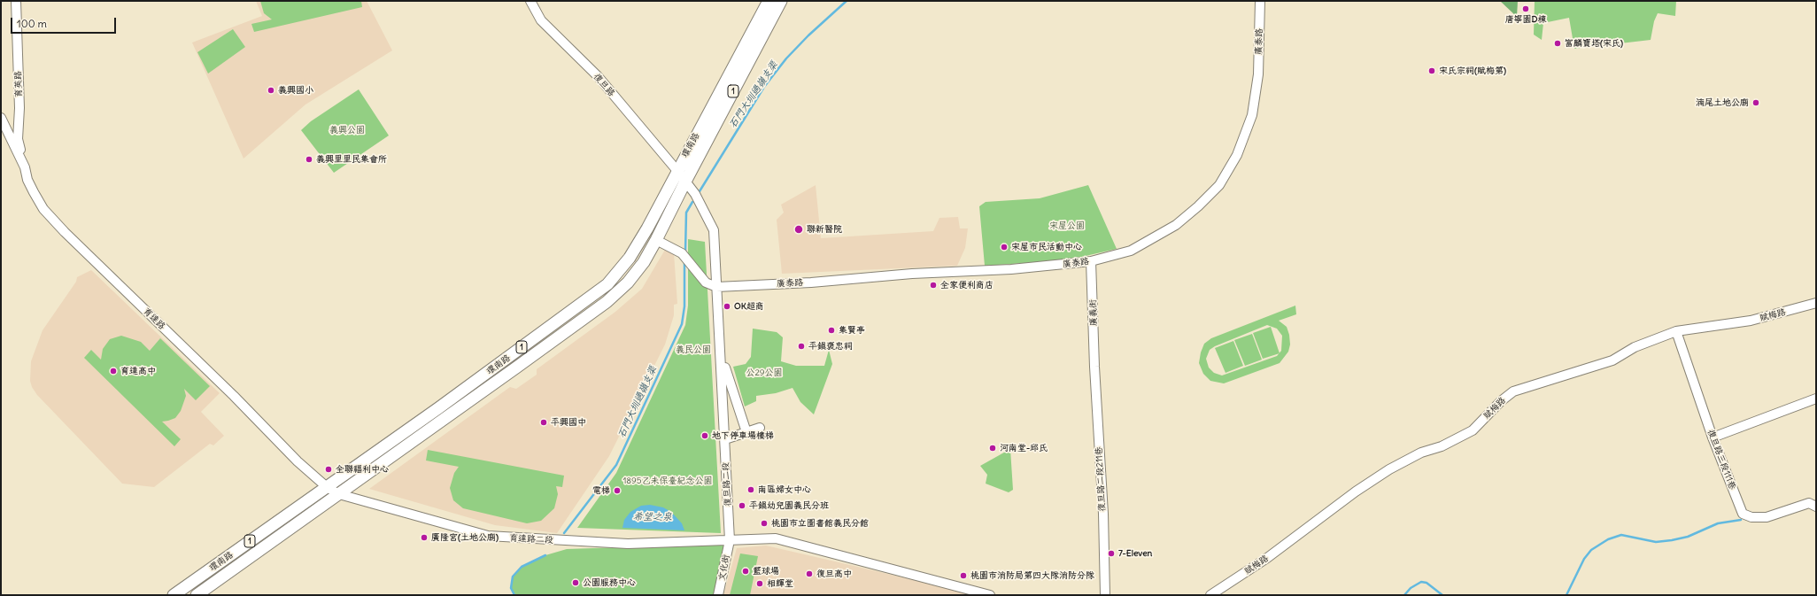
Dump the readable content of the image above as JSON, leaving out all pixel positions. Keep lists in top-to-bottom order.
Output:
{
  "streets": {
    "main road": ["1", "環南路"],
    "street": [
      "廣泰路",
      "育英路",
      "復旦路",
      "廣義街",
      "賦梅路",
      "育達路",
      "復旦路三段111巷",
      "復旦路二段211巷",
      "復旦路二段",
      "育達路二段",
      "文化街"
    ]
  },
  "crossings": [
    ["廣泰路", "廣義街"],
    ["廣泰路", "復旦路二段"],
    ["育英路", "育達路"],
    ["復旦路", "環南路"],
    ["復旦路", "復旦路二段"],
    ["環南路", "育達路"],
    ["環南路", "復旦路二段"],
    ["環南路", "育達路二段"],
    ["廣義街", "復旦路二段211巷"],
    ["賦梅路", "復旦路三段111巷"],
    ["育達路", "育達路二段"],
    ["復旦路二段", "育達路二段"],
    ["復旦路二段", "文化街"],
    ["育達路二段", "文化街"]
  ],
  "water": ["石門大圳過嶺支渠", "希望之泉"],
  "parks": [
    "義興公園",
    "宋屋公園",
    "義民公園",
    "公29公園",
    "1895乙未保臺紀念公園"
  ],
  "places": [
    "唐寧園D棟",
    "富麟寶塔(宋氏)",
    "宋氏宗祠(賦梅第)",
    "義興國小",
    "湳尾土地公廟",
    "義興里里民集會所",
    "聯新醫院",
    "宋屋市民活動中心",
    "全家便利商店",
    "OK超商",
    "集賢亭",
    "平鎮褒忠祠",
    "育達高中",
    "平興國中",
    "地下停車場樓梯",
    "河南堂-邱氏",
    "全聯福利中心",
    "南區婦女中心",
    "電梯",
    "平鎮幼兒園義民分班",
    "桃園市立圖書館義民分館",
    "廣隆宮(土地公廟)",
    "7-Eleven",
    "籃球場",
    "復旦高中",
    "桃園市消防局第四大隊消防分隊",
    "公園服務中心",
    "相輝堂"
  ],
  "scale_bar": "100 m"
}
